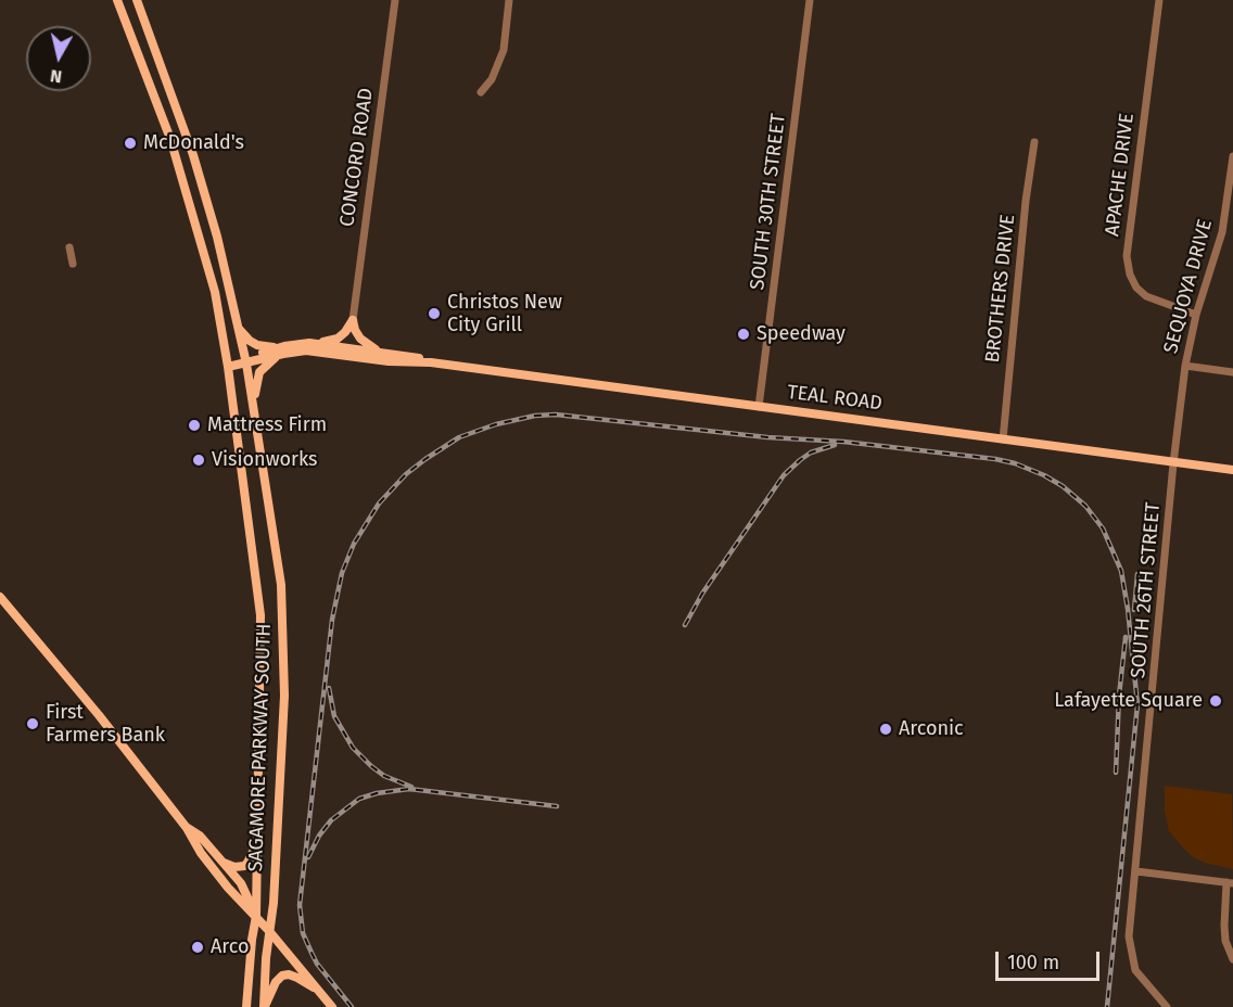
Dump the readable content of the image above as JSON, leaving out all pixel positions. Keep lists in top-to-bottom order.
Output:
{
  "streets": {
    "main road": ["TEAL ROAD", "SAGAMORE PARKWAY SOUTH"],
    "street": [
      "CONCORD ROAD",
      "APACHE DRIVE",
      "SOUTH 30TH STREET",
      "SEQUOYA DRIVE",
      "BROTHERS DRIVE",
      "SOUTH 26TH STREET"
    ]
  },
  "crossings": [
    ["APACHE DRIVE", "SEQUOYA DRIVE"],
    ["SOUTH 30TH STREET", "TEAL ROAD"],
    ["SEQUOYA DRIVE", "TEAL ROAD"],
    ["SEQUOYA DRIVE", "SOUTH 26TH STREET"],
    ["BROTHERS DRIVE", "TEAL ROAD"],
    ["TEAL ROAD", "SOUTH 26TH STREET"],
    ["TEAL ROAD", "SAGAMORE PARKWAY SOUTH"]
  ],
  "places": [
    "McDonald's",
    "Christos New City Grill",
    "Speedway",
    "Mattress Firm",
    "Visionworks",
    "Lafayette Square",
    "First Farmers Bank",
    "Arconic",
    "Arco"
  ],
  "scale_bar": "100 m",
  "north": "bottom"
}
